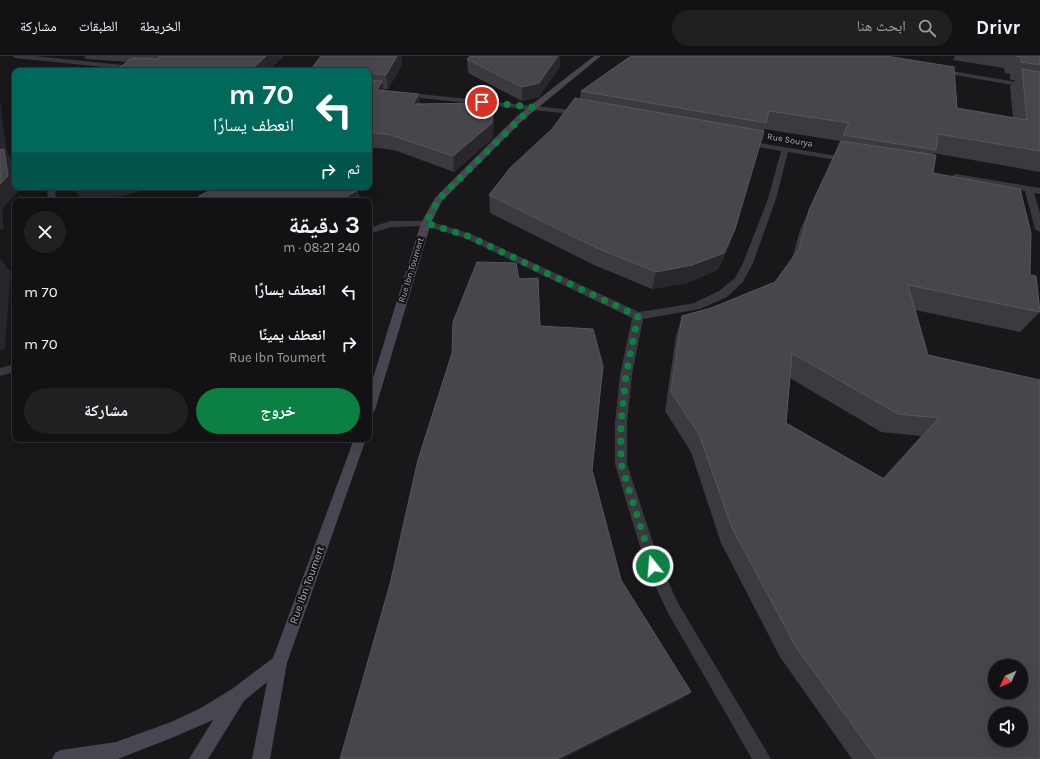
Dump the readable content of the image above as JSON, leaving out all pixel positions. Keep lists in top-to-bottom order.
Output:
{
  "streets": {
    "street": ["Rue Sourya", "Rue Ibn Toumert"]
  },
  "north": "bottom left",
  "page": {
    "header": "Drivr",
    "search": "ابحث هنا",
    "nav": ["الخريطة", "الطبقات", "مشاركة"],
    "turn": ["70 m", "انعطف يسارًا"],
    "then": "ثم",
    "heading": ["3 دقيقة", "240 m · 08:21"],
    "list": [
      {
        "name": "انعطف يسارًا",
        "value": "70 m"
      },
      {
        "name": "انعطف يمينًا",
        "note": "Rue Ibn Toumert",
        "value": "70 m"
      }
    ],
    "buttons": ["خروج", "مشاركة"]
  }
}
